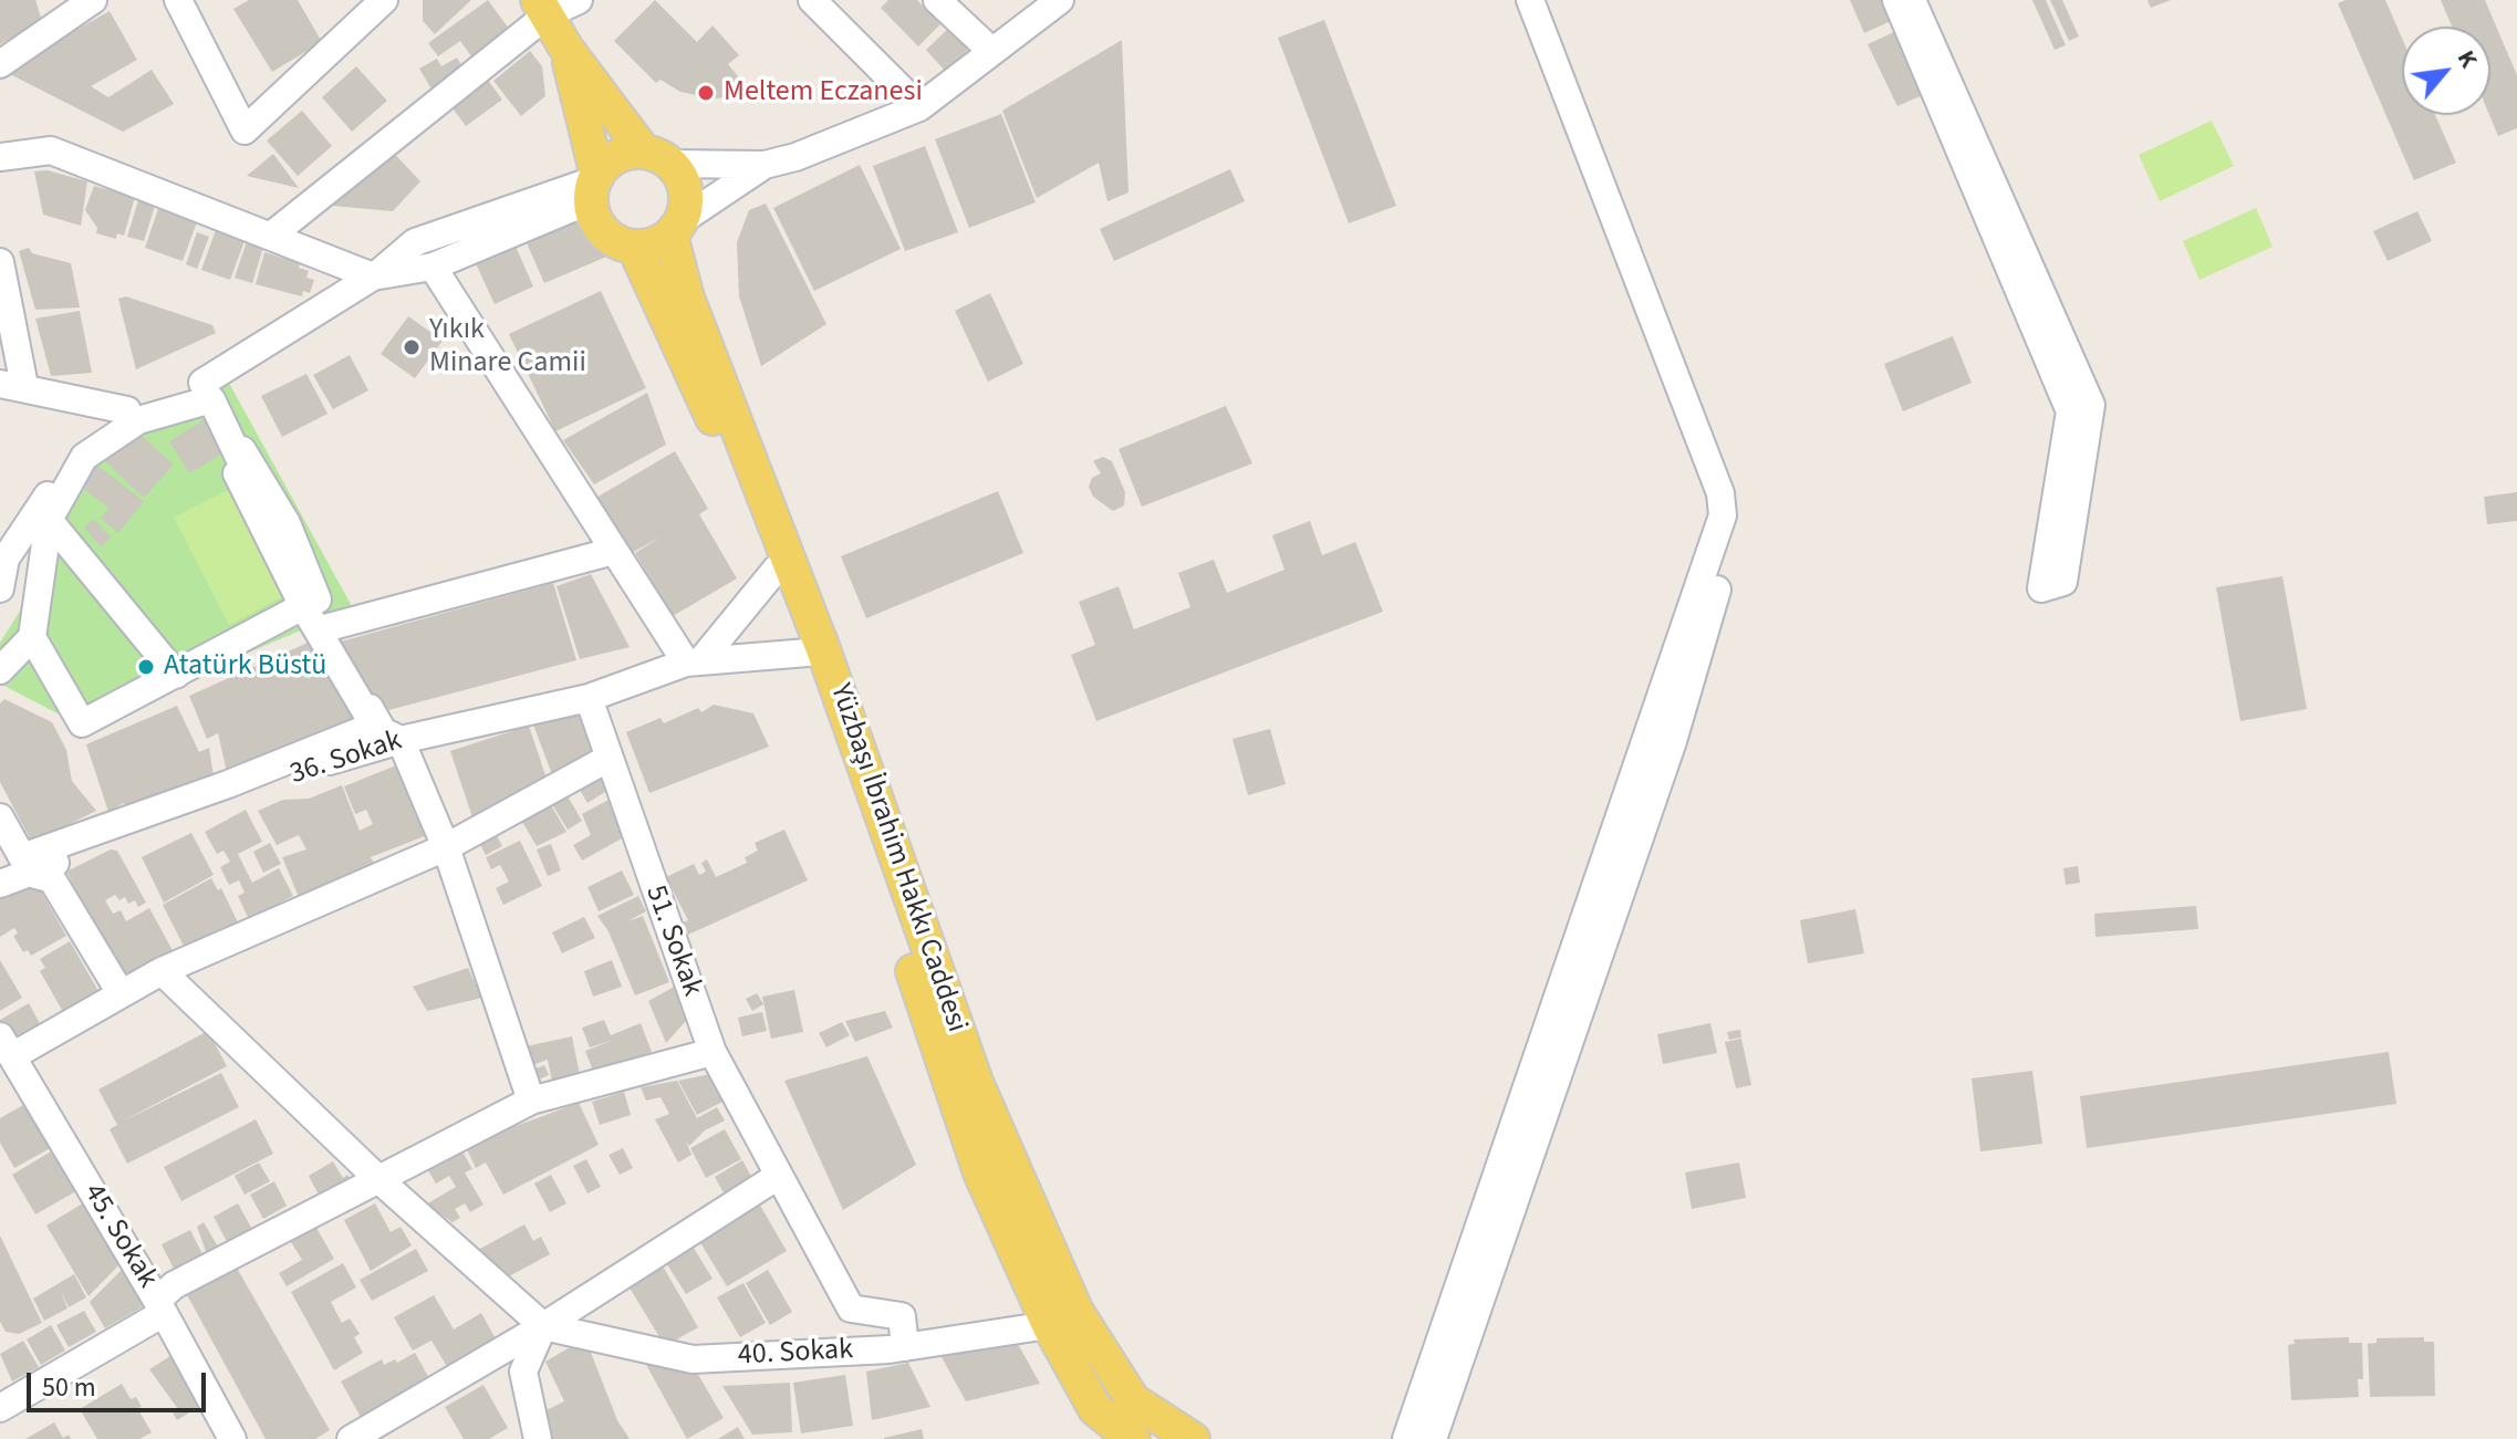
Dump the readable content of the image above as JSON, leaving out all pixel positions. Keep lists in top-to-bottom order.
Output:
{
  "streets": {
    "main road": ["Yüzbaşı İbrahim Hakkı Caddesi"],
    "street": [
      "36. Sokak",
      "51. Sokak",
      "45. Sokak",
      "40. Sokak"
    ]
  },
  "crossings": [
    ["36. Sokak", "Yüzbaşı İbrahim Hakkı Caddesi"],
    ["36. Sokak", "51. Sokak"],
    ["Yüzbaşı İbrahim Hakkı Caddesi", "40. Sokak"],
    ["51. Sokak", "40. Sokak"]
  ],
  "places": ["Meltem Eczanesi", "Yıkık Minare Camii", "Atatürk Büstü"],
  "scale_bar": "50 m",
  "north": "top right"
}
